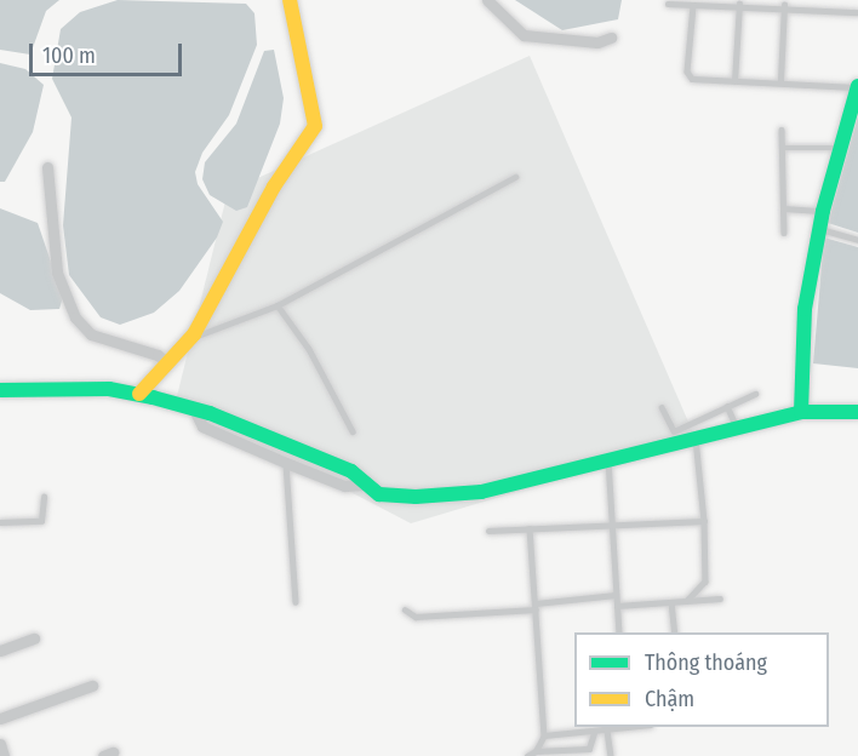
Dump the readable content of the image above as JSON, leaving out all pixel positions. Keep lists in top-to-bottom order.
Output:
{
  "legend": ["Thông thoáng", "Chậm"],
  "scale_bar": "100 m"
}
